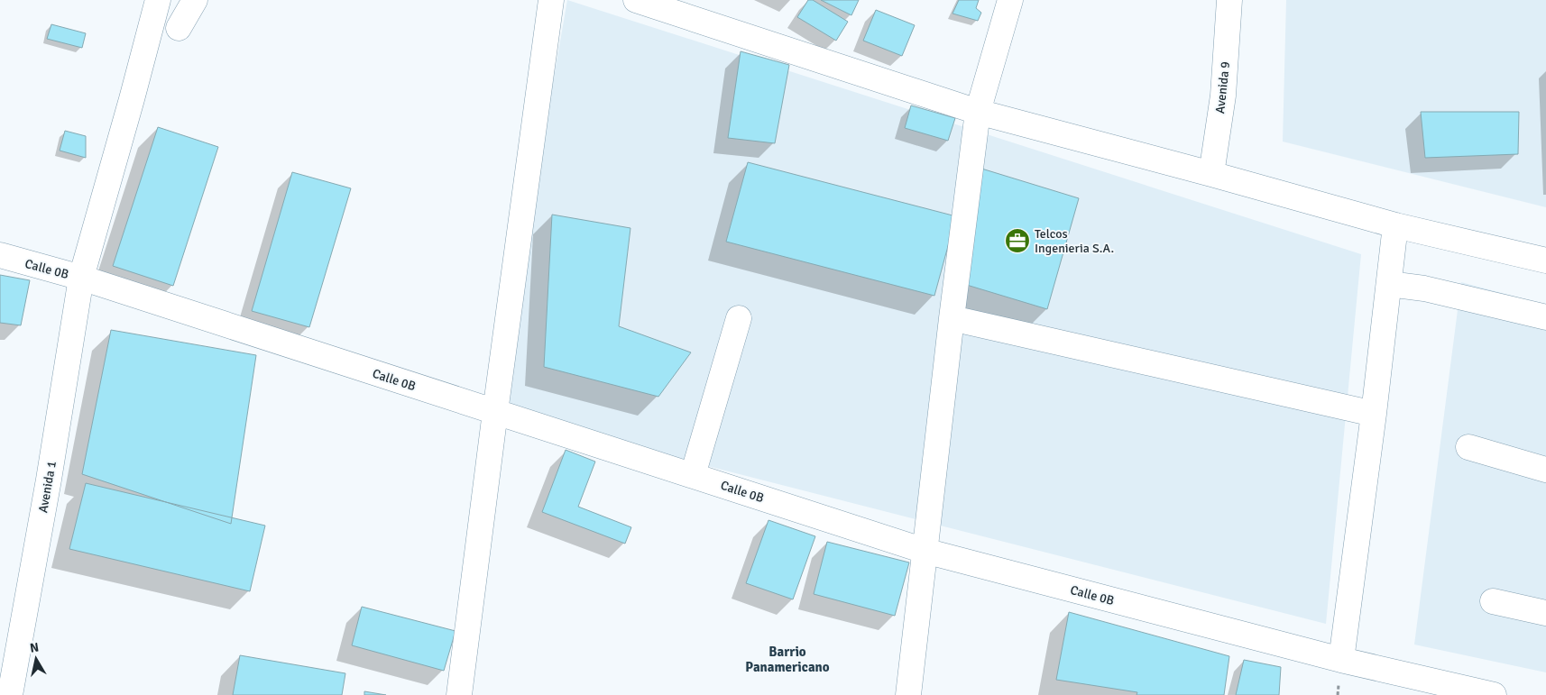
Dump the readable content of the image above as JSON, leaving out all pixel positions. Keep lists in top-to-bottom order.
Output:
{
  "streets": {
    "street": ["Avenida 9", "Calle 0B", "Avenida 1"]
  },
  "crossings": [
    ["Calle 0B", "Avenida 1"]
  ],
  "districts": ["Barrio Panamericano"],
  "places": {
    "office": ["Telcos Ingenieria S.A."]
  },
  "north": "top"
}
